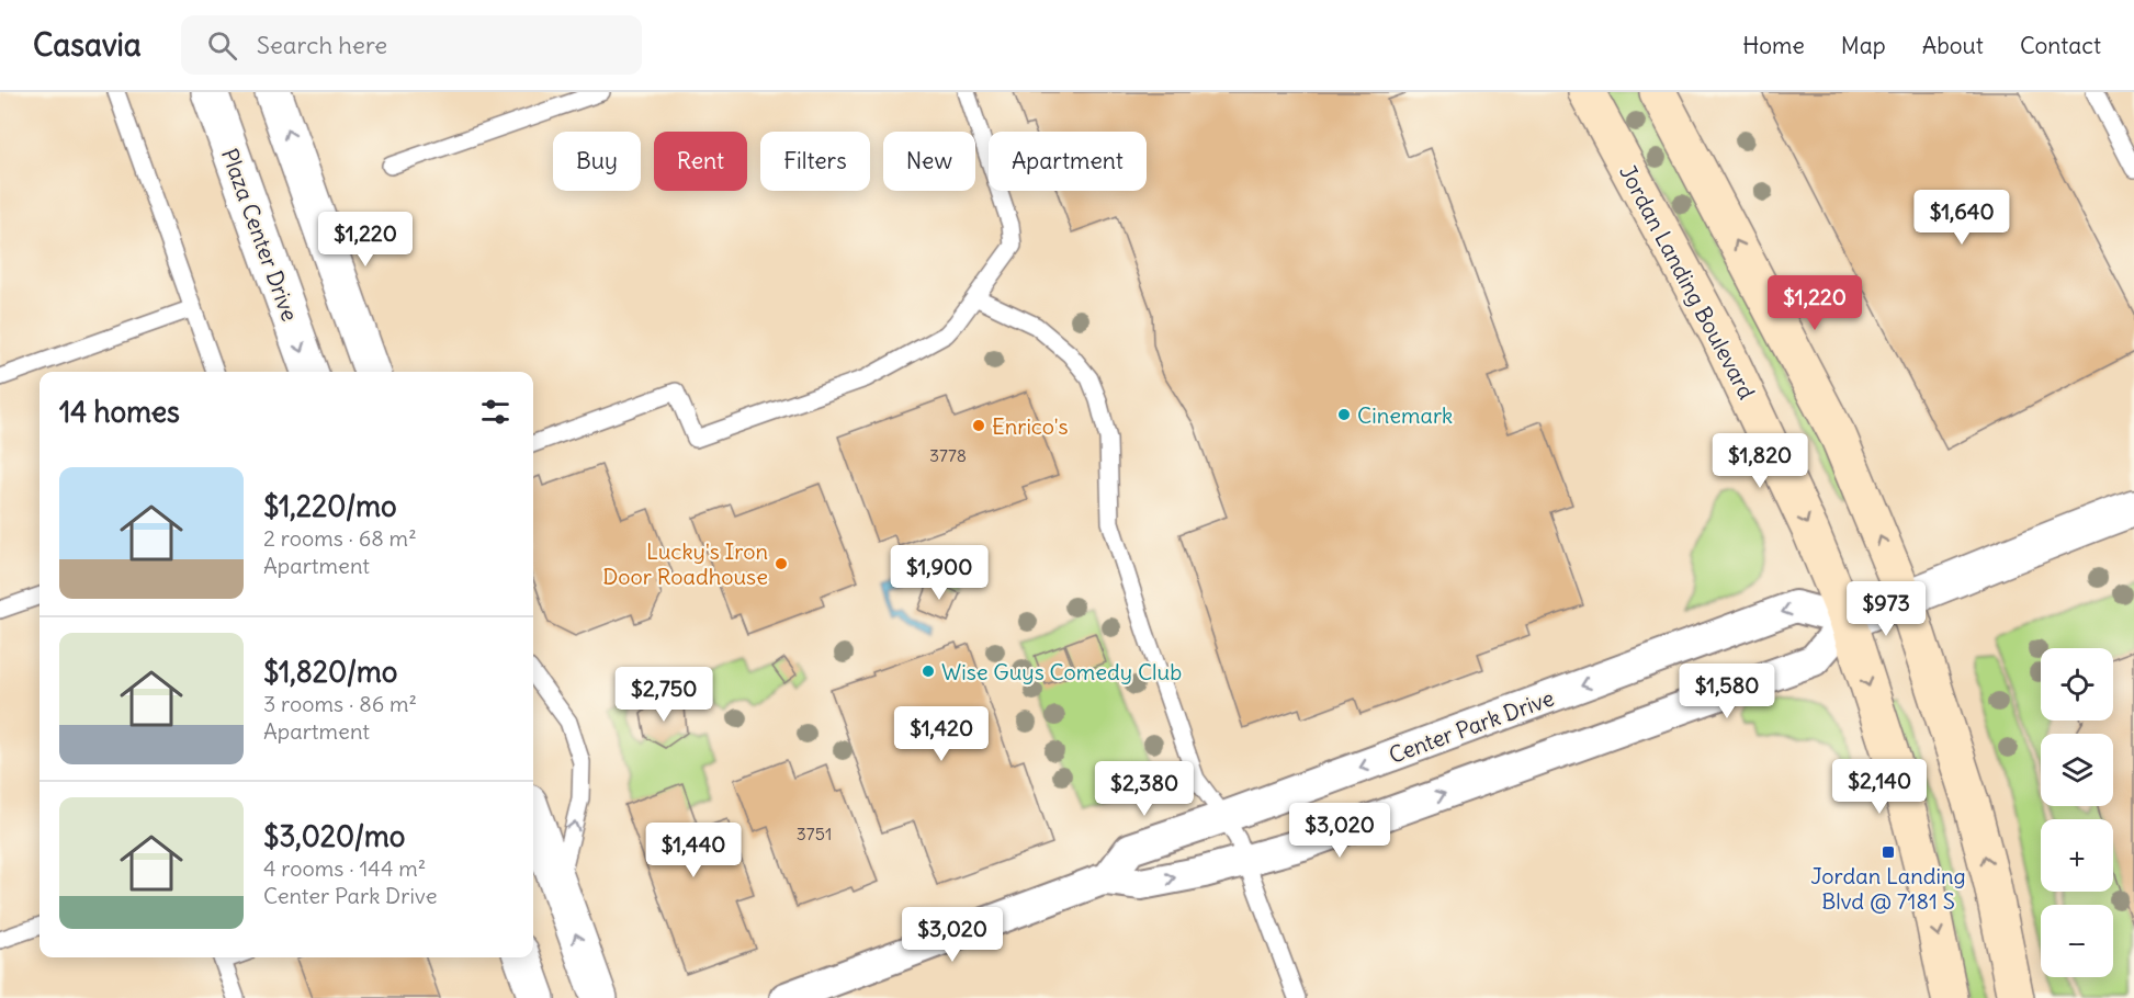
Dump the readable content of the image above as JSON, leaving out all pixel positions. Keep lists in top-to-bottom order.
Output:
{
  "streets": {
    "main road": ["Jordan Landing Boulevard"],
    "street": ["Plaza Center Drive", "Center Park Drive"]
  },
  "crossings": [
    ["Jordan Landing Boulevard", "Center Park Drive"]
  ],
  "places": {
    "other": [
      "Cinemark",
      "Enrico's",
      "Lucky's Iron Door Roadhouse",
      "Wise Guys Comedy Club"
    ],
    "transit": ["Jordan Landing Blvd @ 7181 S"]
  },
  "house_numbers": ["3778", "3751"],
  "page": {
    "header": "Casavia",
    "search": "Search here",
    "nav": [
      "Home",
      "Map",
      "About",
      "Contact"
    ],
    "chip": [
      "Buy",
      "Rent",
      "Filters",
      "New",
      "Apartment"
    ],
    "price": [
      "$1,640",
      "$1,220",
      "$1,220",
      "$1,820",
      "$1,900",
      "$973",
      "$1,580",
      "$2,750",
      "$1,420",
      "$2,140",
      "$2,380",
      "$3,020",
      "$1,440",
      "$3,020"
    ],
    "heading": "14 homes",
    "list": [
      {
        "name": "$1,220/mo",
        "note": "2 rooms · 68 m² · Apartment"
      },
      {
        "name": "$1,820/mo",
        "note": "3 rooms · 86 m² · Apartment"
      },
      {
        "name": "$3,020/mo",
        "note": "4 rooms · 144 m² · Center Park Drive"
      }
    ],
    "map_buttons": ["+", "−"]
  }
}
